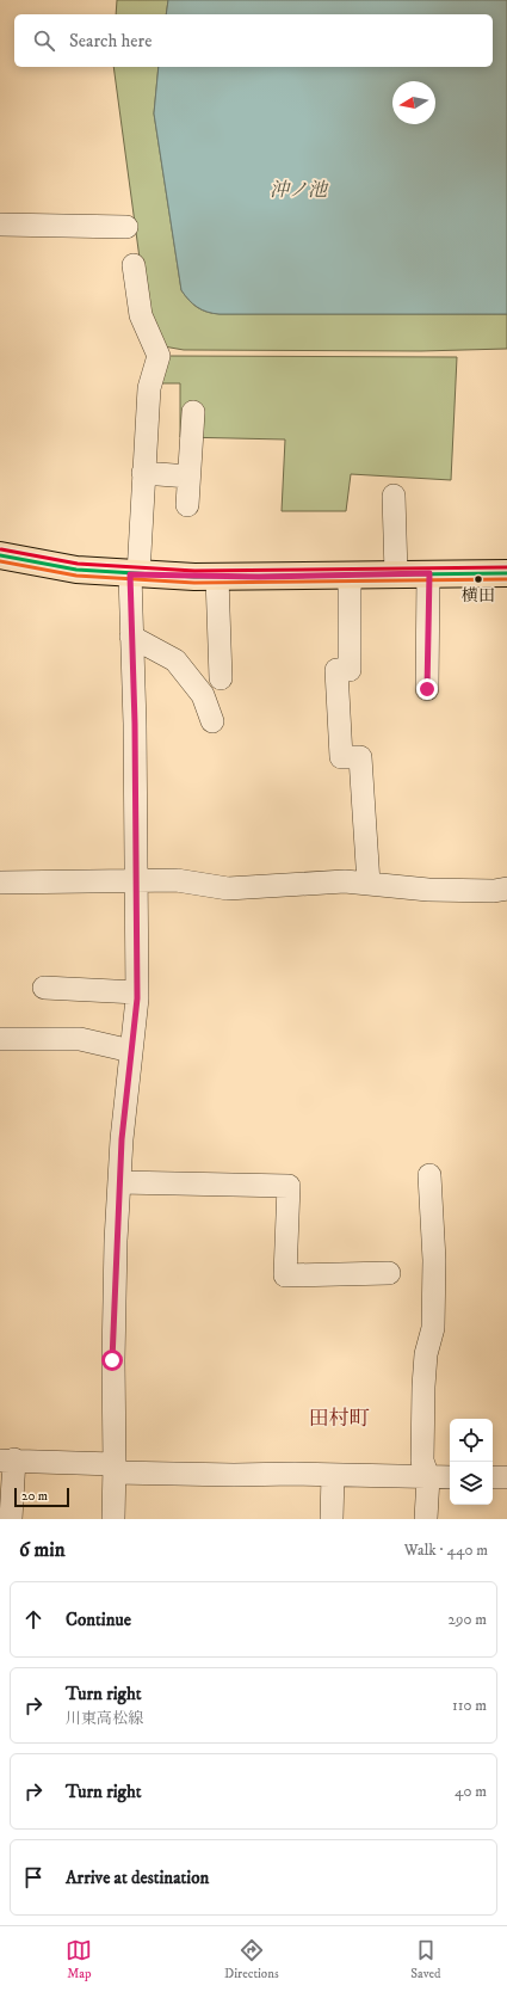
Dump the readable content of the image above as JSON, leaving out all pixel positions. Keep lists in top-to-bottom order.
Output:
{
  "districts": ["田村町"],
  "water": ["沖ノ池"],
  "places": ["横田"],
  "scale_bar": "20 m",
  "north": "left",
  "page": {
    "search": "Search here",
    "scale": "20 m",
    "heading": ["6 min", "Walk · 440 m"],
    "list": [
      ["Continue", "290 m"],
      ["Turn right", "川東高松線", "110 m"],
      ["Turn right", "40 m"],
      "Arrive at destination"
    ],
    "nav": ["Map", "Directions", "Saved"]
  }
}
